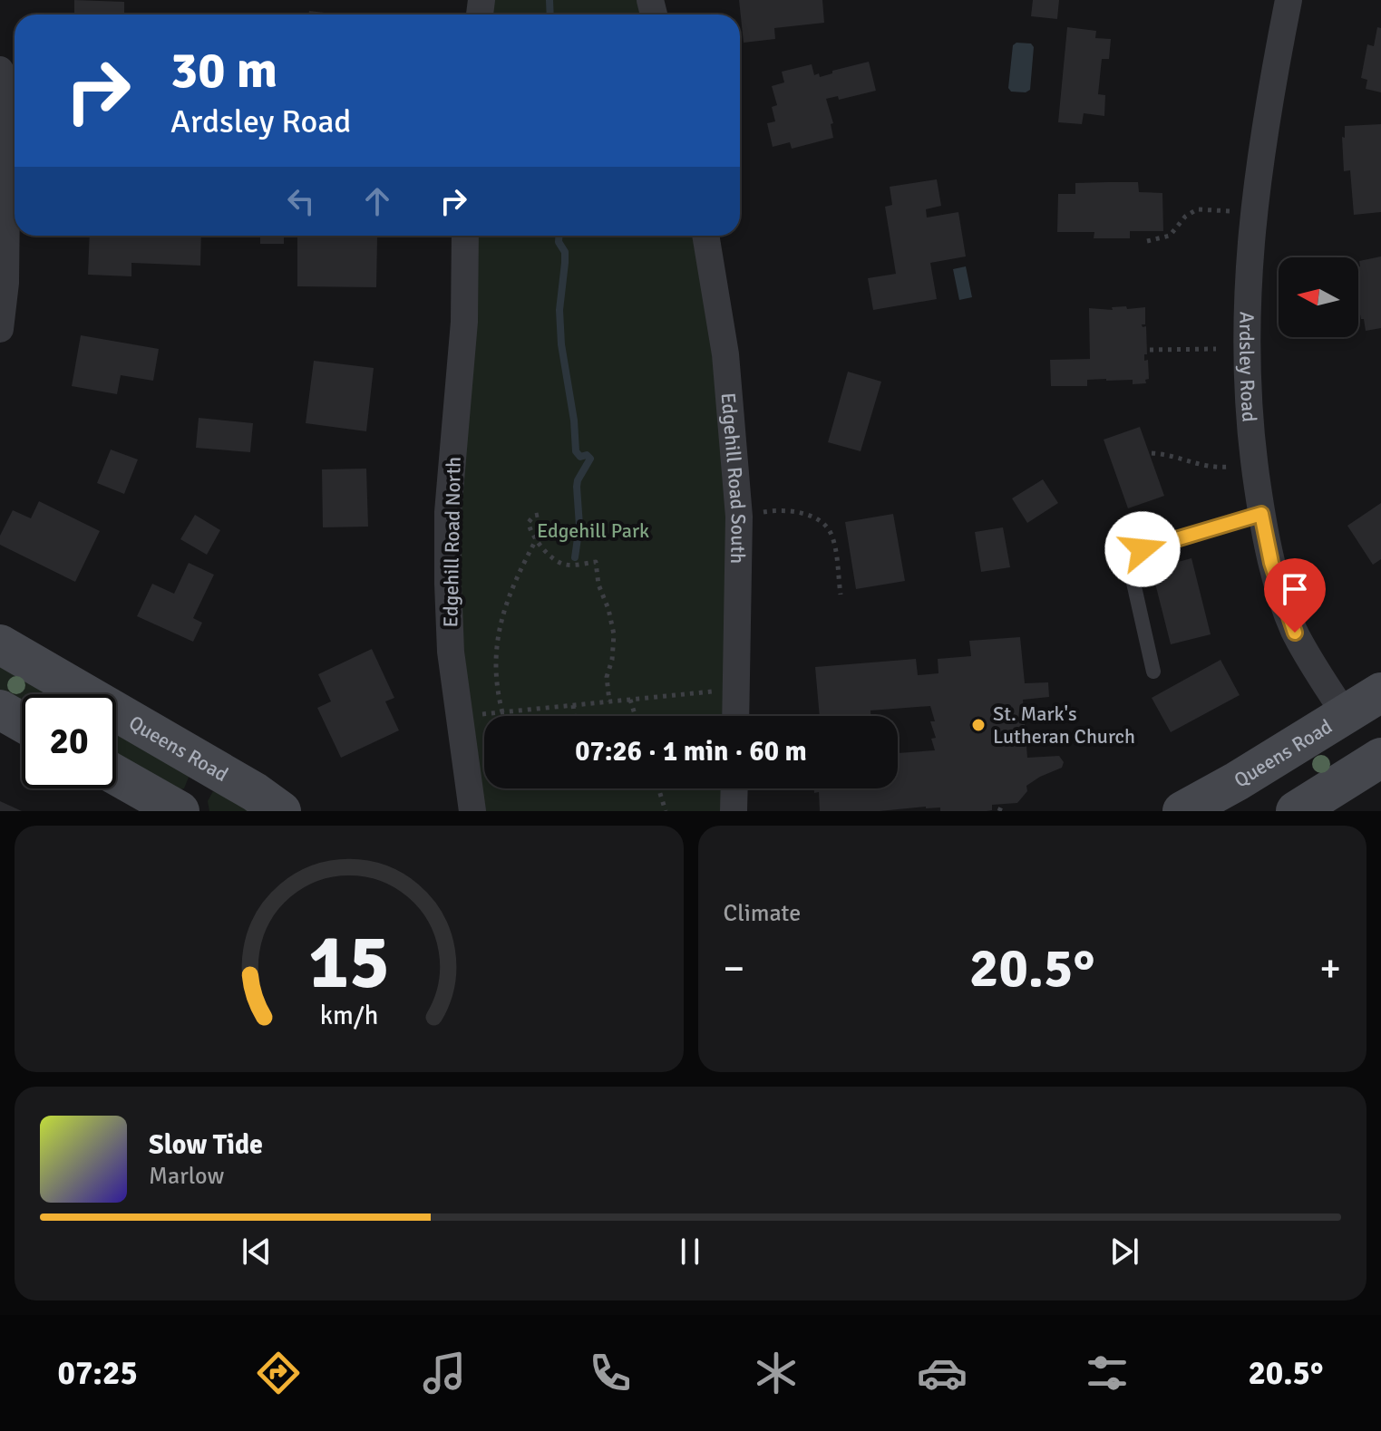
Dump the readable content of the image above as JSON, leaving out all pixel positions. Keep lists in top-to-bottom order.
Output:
{
  "streets": {
    "main road": ["Queens Road"],
    "street": ["Ardsley Road", "Edgehill Road South", "Edgehill Road North"]
  },
  "crossings": [
    ["Ardsley Road", "Queens Road"]
  ],
  "parks": ["Edgehill Park"],
  "places": ["St. Mark's Lutheran Church"],
  "north": "left",
  "page": {
    "turn": ["30 m", "Ardsley Road"],
    "limit": "20",
    "trip": "07:26 · 1 min · 60 m",
    "tile": "Climate",
    "heat": ["−", "20.5°", "+"],
    "song": ["Slow Tide", "Marlow"],
    "tabs": ["07:25", "20.5°"],
    "gauge": ["15", "km/h"]
  }
}
